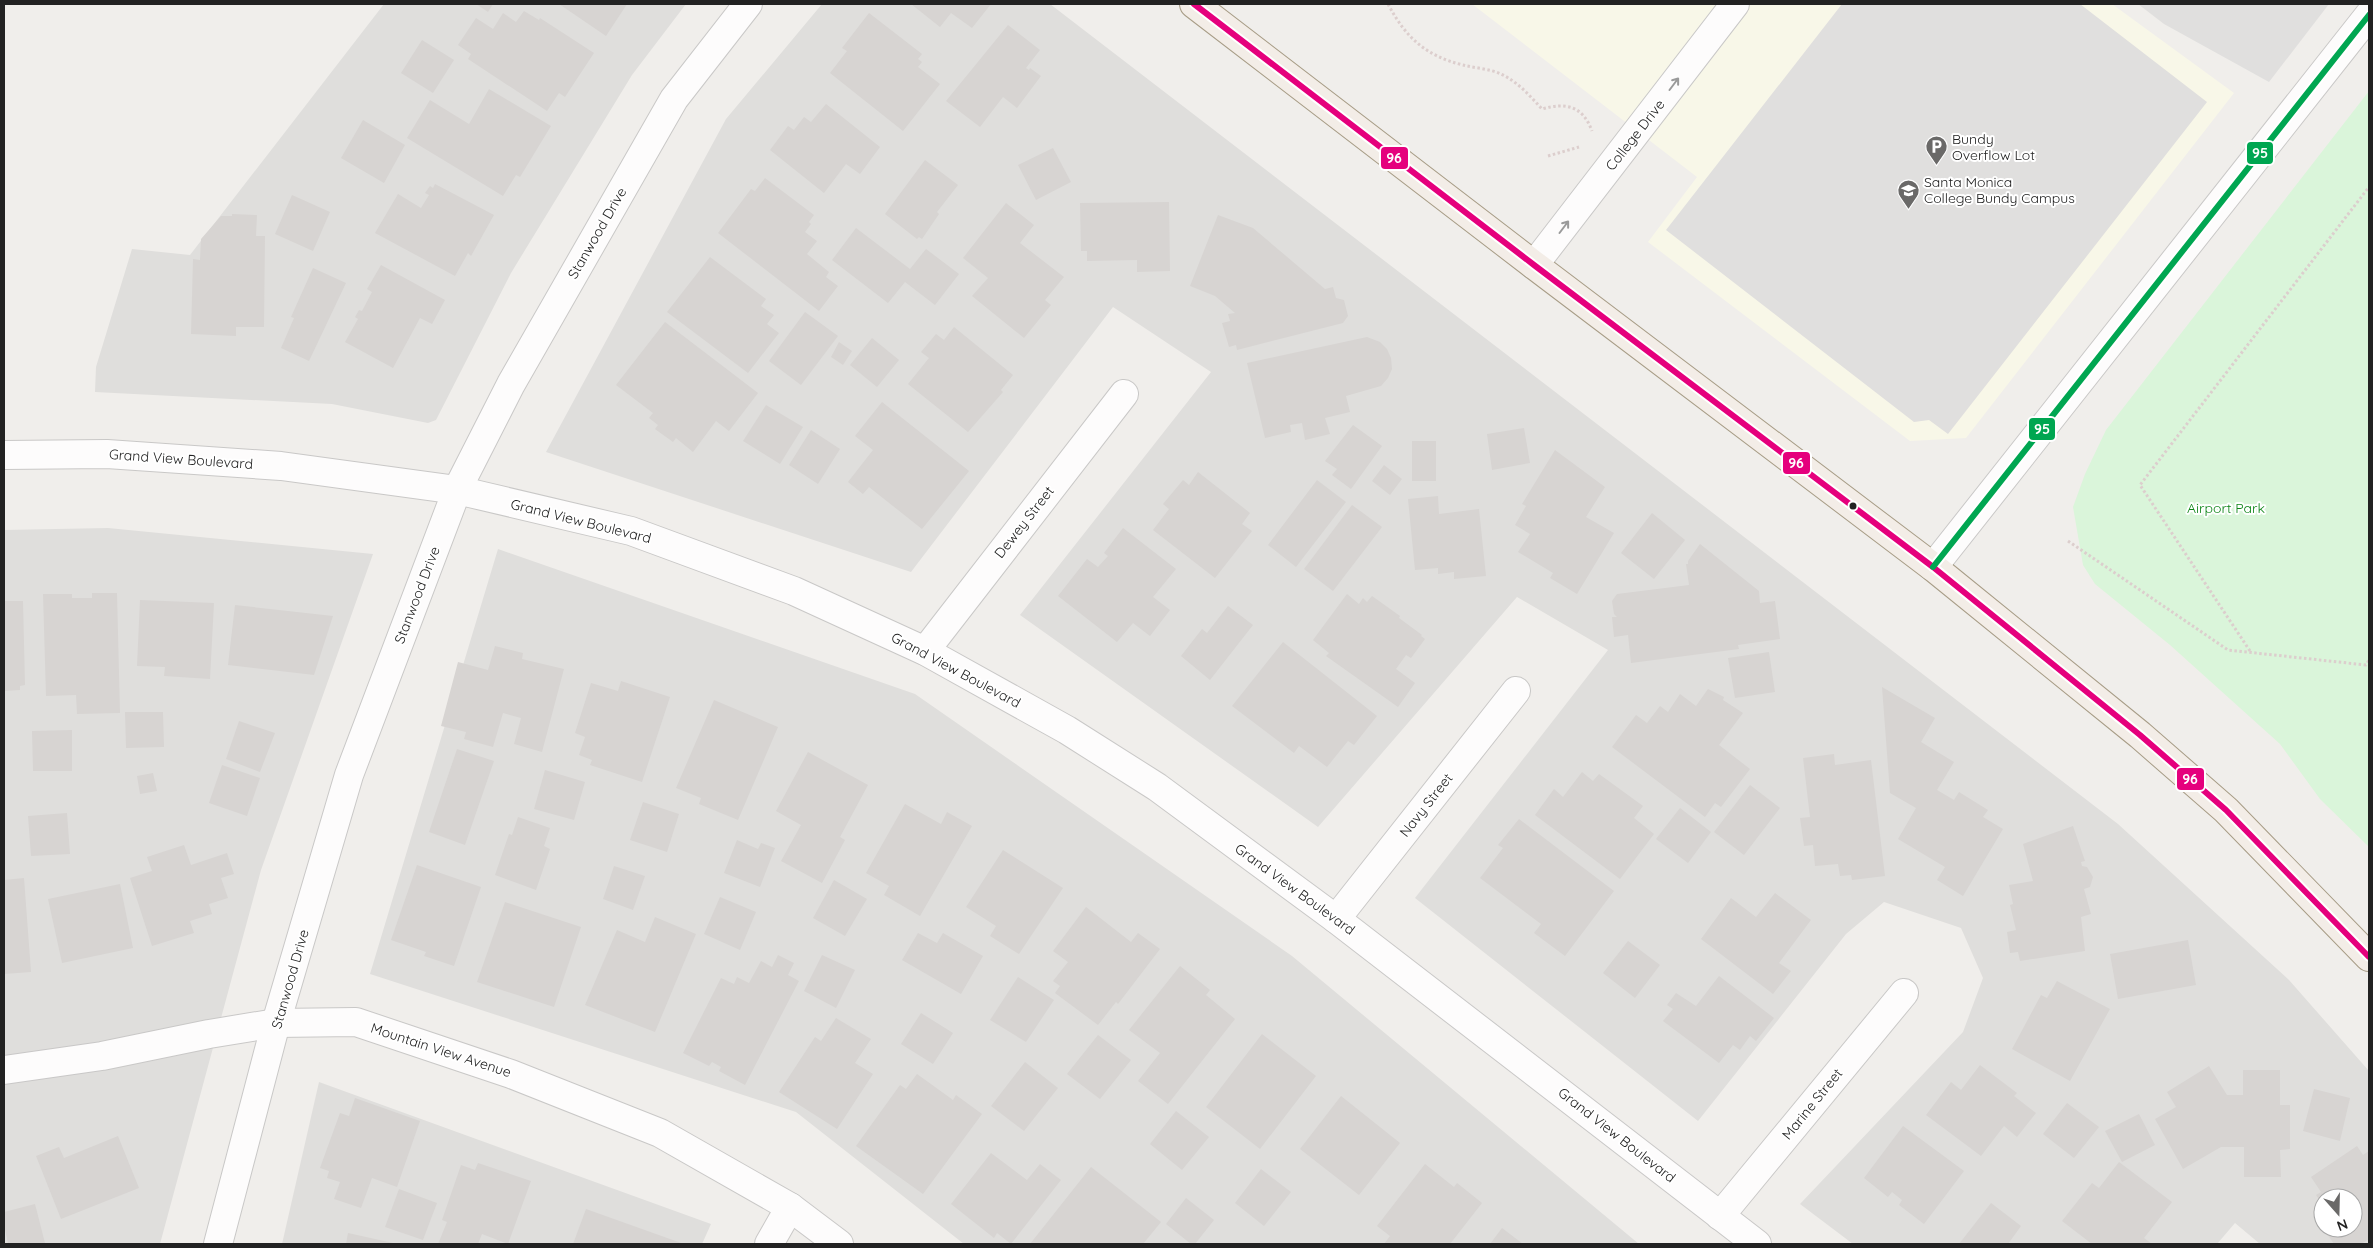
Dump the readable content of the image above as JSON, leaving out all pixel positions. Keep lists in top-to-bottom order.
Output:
{
  "streets": {
    "street": [
      "College Drive",
      "Stanwood Drive",
      "Grand View Boulevard",
      "Dewey Street",
      "Navy Street",
      "Mountain View Avenue",
      "Marine Street"
    ]
  },
  "crossings": [
    ["Stanwood Drive", "Grand View Boulevard"],
    ["Stanwood Drive", "Mountain View Avenue"],
    ["Grand View Boulevard", "Dewey Street"],
    ["Grand View Boulevard", "Navy Street"],
    ["Grand View Boulevard", "Marine Street"]
  ],
  "one_way": ["College Drive"],
  "parks": ["Airport Park"],
  "places": {
    "parking": ["Bundy Overflow Lot"],
    "school or university": ["Santa Monica College Bundy Campus"]
  },
  "lines": ["transit line 96", "transit line 95"],
  "north": "bottom"
}
